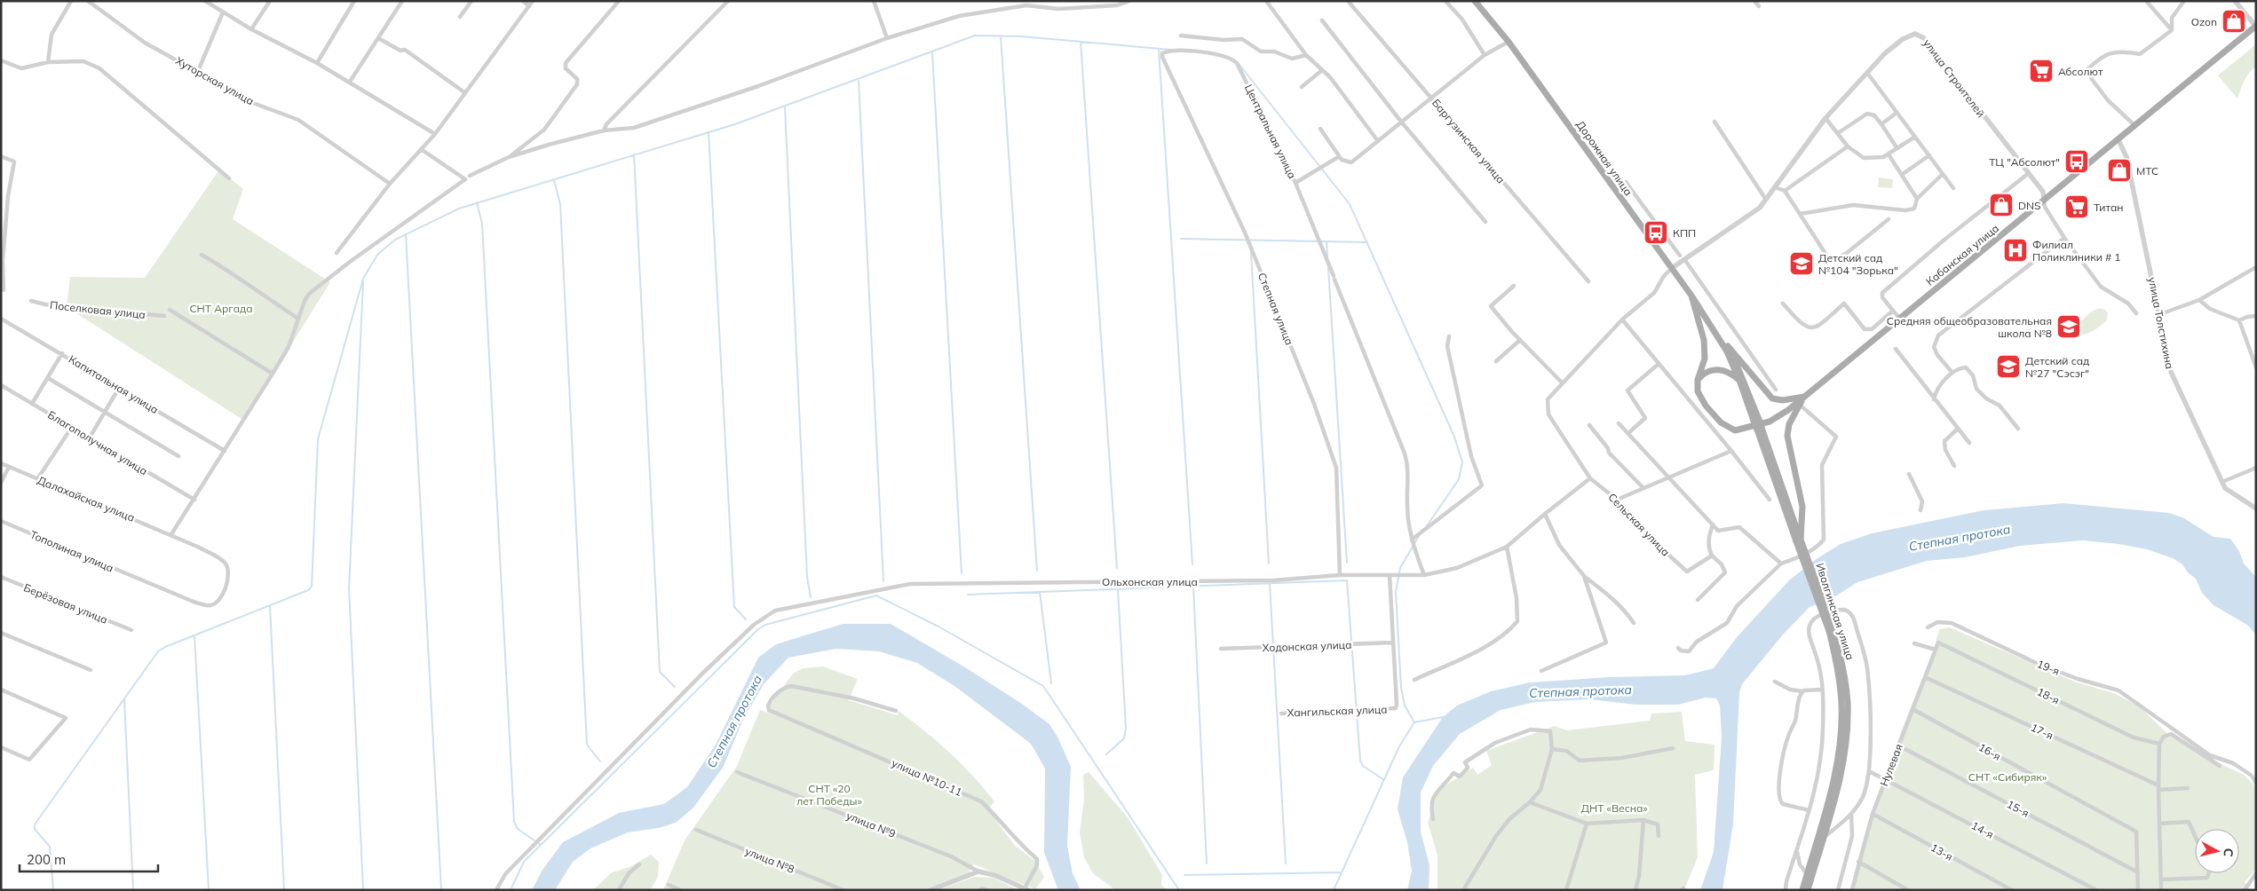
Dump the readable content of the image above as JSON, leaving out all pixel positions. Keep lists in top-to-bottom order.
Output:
{
  "streets": {
    "main road": ["Дорожная улица", "Кабанская улица", "Иволгинская улица"],
    "street": [
      "улица Строителей",
      "Хуторская улица",
      "Центральная улица",
      "Баргузинская улица",
      "Степная улица",
      "Поселковая улица",
      "улица Толстихина",
      "Капитальная улица",
      "Благополучная улица",
      "Далахайская улица",
      "Сельская улица",
      "Тополиная улица",
      "Ольхонская улица",
      "Берёзовая улица",
      "Ходонская улица",
      "19-я",
      "18-я",
      "Хангильская улица",
      "17-я",
      "16-я",
      "Нулевая",
      "улица №10-11",
      "15-я",
      "улица №9",
      "14-я",
      "13-я",
      "улица №8"
    ]
  },
  "crossings": [
    ["улица Строителей", "Дорожная улица"],
    ["улица Строителей", "Кабанская улица"],
    ["Центральная улица", "Степная улица"],
    ["Центральная улица", "Ольхонская улица"],
    ["Дорожная улица", "Иволгинская улица"],
    ["Кабанская улица", "улица Толстихина"],
    ["Кабанская улица", "Иволгинская улица"],
    ["Степная улица", "Ольхонская улица"],
    ["Далахайская улица", "Тополиная улица"],
    ["Сельская улица", "Ольхонская улица"],
    ["Ходонская улица", "Хангильская улица"],
    ["18-я", "Нулевая"],
    ["17-я", "Нулевая"],
    ["16-я", "Нулевая"],
    ["16-я", "15-я"],
    ["Нулевая", "15-я"],
    ["Нулевая", "14-я"],
    ["Нулевая", "13-я"]
  ],
  "water": ["Степная протока"],
  "parks": [
    "СНТ Аргада",
    "СНТ «Сибиряк»",
    "СНТ «20 лет Победы»",
    "ДНТ «Весна»"
  ],
  "places": {
    "shop": ["Ozon", "МТС", "DNS"],
    "supermarket": ["Абсолют", "Титан"],
    "bus stop": ["ТЦ \"Абсолют\"", "КПП"],
    "hospital": ["Филиал Поликлиники # 1"],
    "school or university": ["Детский сад №104 \"Зорька\"", "Средняя общеобразовательная школа №8", "Детский сад №27 \"Сэсэг\""]
  },
  "scale_bar": "200 m",
  "north": "right"
}
